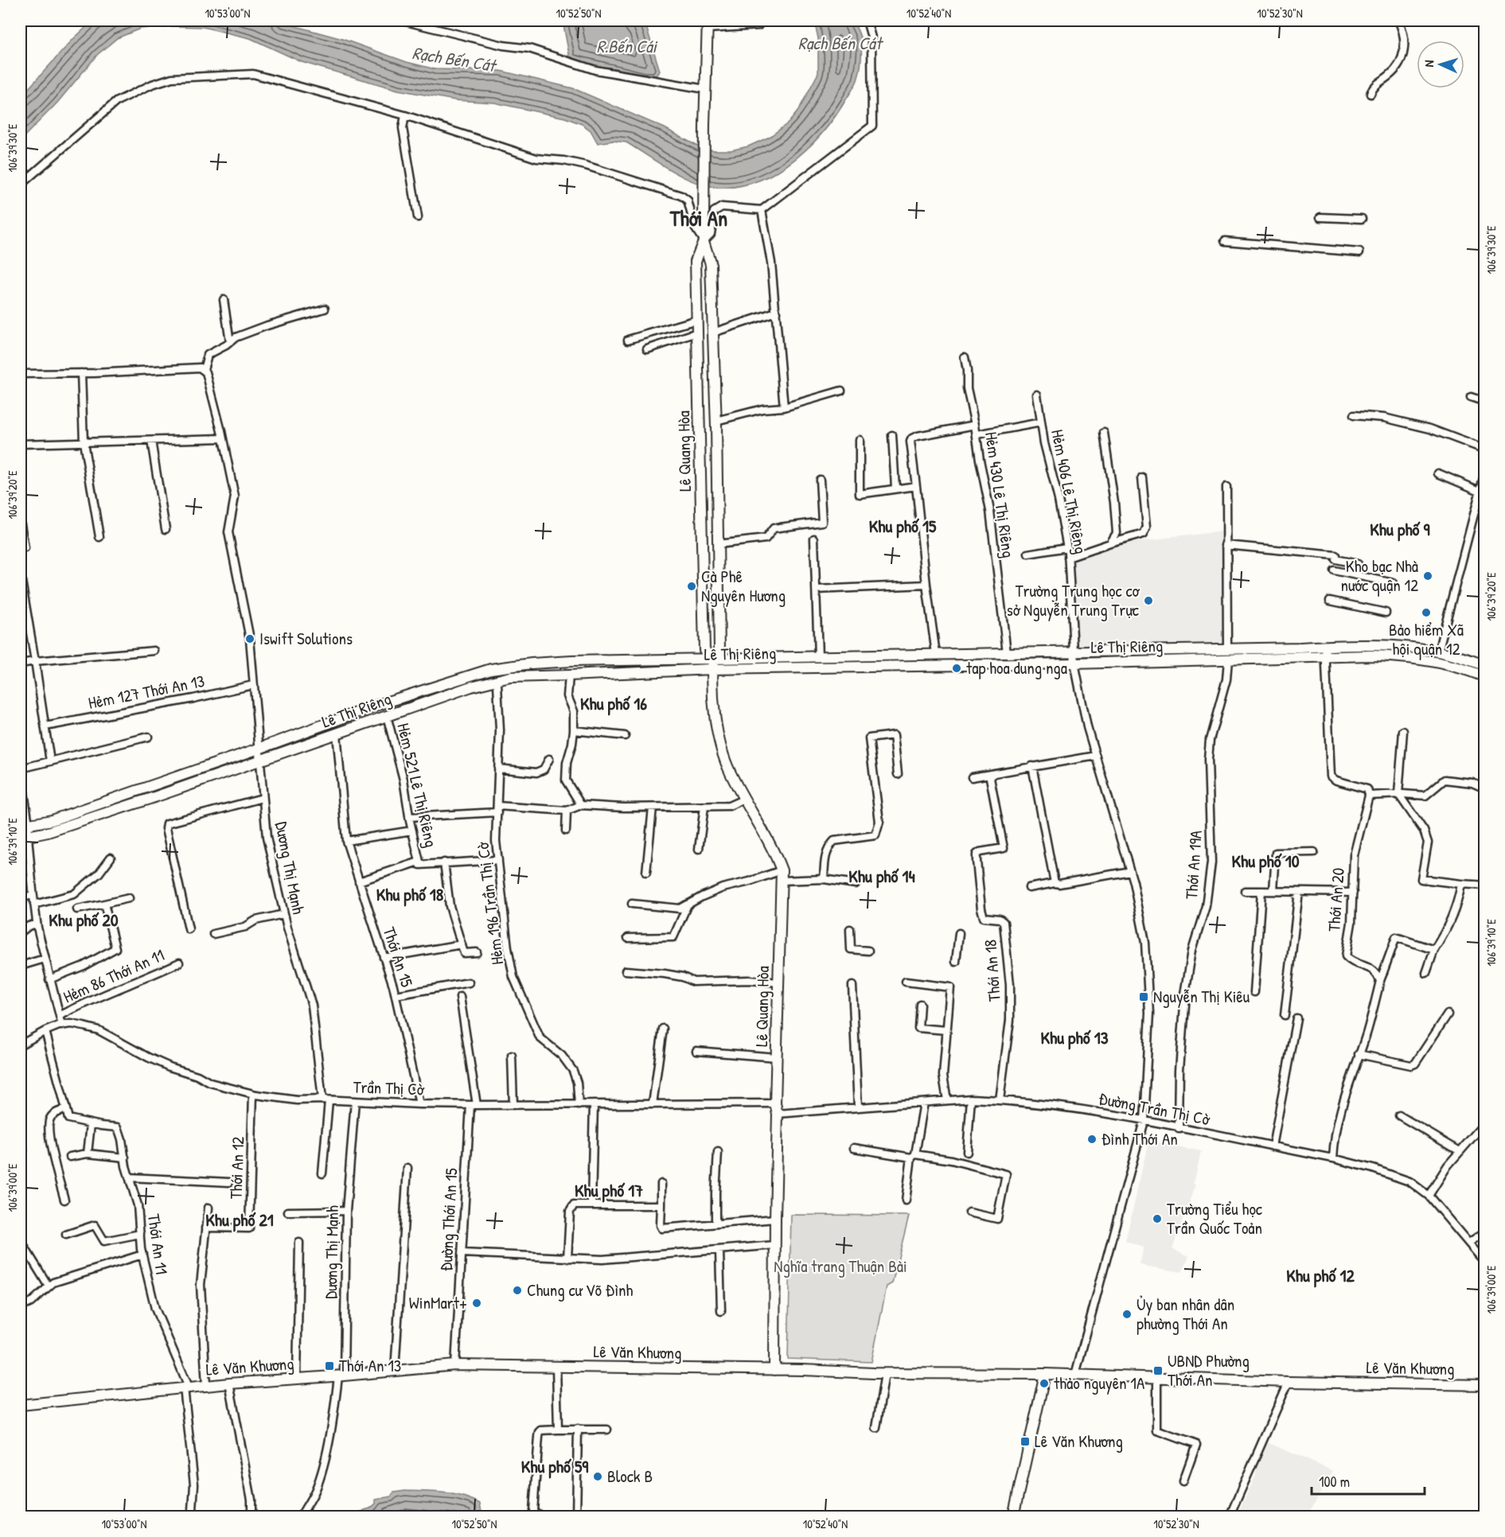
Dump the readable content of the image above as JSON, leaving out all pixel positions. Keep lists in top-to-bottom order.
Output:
{
  "streets": {
    "street": [
      "Lê Quang Hòa",
      "Hẻm 406 Lê Thị Riêng",
      "Hẻm 430 Lê Thị Riêng",
      "Lê Thị Riêng",
      "Hẻm 127 Thới An 13",
      "Hẻm 521 Lê Thị Riêng",
      "Thới An 19A",
      "Dương Thị Mạnh",
      "Thới An 20",
      "Hẻm 196 Trần Thị Cờ",
      "Thới An 15",
      "Thới An 18",
      "Hẻm 86 Thới An 11",
      "Trần Thị Cờ",
      "Đường Trần Thị Cờ",
      "Thới An 12",
      "Đường Thới An 15",
      "Thới An 11",
      "Lê Văn Khương"
    ]
  },
  "crossings": [
    ["Lê Quang Hòa", "Lê Thị Riêng"],
    ["Lê Quang Hòa", "Trần Thị Cờ"],
    ["Lê Quang Hòa", "Đường Trần Thị Cờ"],
    ["Lê Quang Hòa", "Lê Văn Khương"],
    ["Hẻm 406 Lê Thị Riêng", "Lê Thị Riêng"],
    ["Hẻm 430 Lê Thị Riêng", "Lê Thị Riêng"],
    ["Lê Thị Riêng", "Hẻm 521 Lê Thị Riêng"],
    ["Lê Thị Riêng", "Thới An 19A"],
    ["Lê Thị Riêng", "Dương Thị Mạnh"],
    ["Lê Thị Riêng", "Hẻm 196 Trần Thị Cờ"],
    ["Lê Thị Riêng", "Thới An 15"],
    ["Hẻm 127 Thới An 13", "Dương Thị Mạnh"],
    ["Thới An 19A", "Đường Trần Thị Cờ"],
    ["Dương Thị Mạnh", "Trần Thị Cờ"],
    ["Dương Thị Mạnh", "Lê Văn Khương"],
    ["Hẻm 196 Trần Thị Cờ", "Trần Thị Cờ"],
    ["Thới An 15", "Trần Thị Cờ"],
    ["Thới An 18", "Đường Trần Thị Cờ"],
    ["Trần Thị Cờ", "Thới An 12"],
    ["Trần Thị Cờ", "Đường Thới An 15"],
    ["Thới An 12", "Lê Văn Khương"],
    ["Đường Thới An 15", "Lê Văn Khương"],
    ["Thới An 11", "Lê Văn Khương"]
  ],
  "districts": [
    "Thới An",
    "Khu phố 15",
    "Khu phố 9",
    "Khu phố 16",
    "Khu phố 10",
    "Khu phố 14",
    "Khu phố 18",
    "Khu phố 20",
    "Khu phố 13",
    "Khu phố 17",
    "Khu phố 21",
    "Khu phố 12",
    "Khu phố 59"
  ],
  "water": ["Rạch Bến Cát", "R.Bến Cái"],
  "parks": ["Nghĩa trang Thuận Bài"],
  "places": {
    "other": [
      "Kho bạc Nhà nước quận 12",
      "Cà Phê Nguyên Hương",
      "Trường Trung học cơ sở Nguyễn Trung Trực",
      "Bảo hiểm Xã hội quận 12",
      "Iswift Solutions",
      "tap hoa dung nga",
      "Đình Thới An",
      "Trường Tiểu học Trần Quốc Toản",
      "Chung cư Võ Đình",
      "WinMart+",
      "Ủy ban nhân dân phường Thới An",
      "thảo nguyên 1A",
      "Block B"
    ],
    "transit": [
      "Nguyễn Thị Kiêu",
      "Thới An 13",
      "UBND Phường Thới An",
      "Lê Văn Khương"
    ]
  },
  "scale_bar": "100 m",
  "north": "left",
  "coordinates": [
    "10°53'00\"N",
    "10°52'50\"N",
    "10°52'40\"N",
    "10°52'30\"N",
    "106°39'30\"E",
    "106°39'20\"E",
    "106°39'10\"E",
    "106°39'00\"E"
  ]
}
